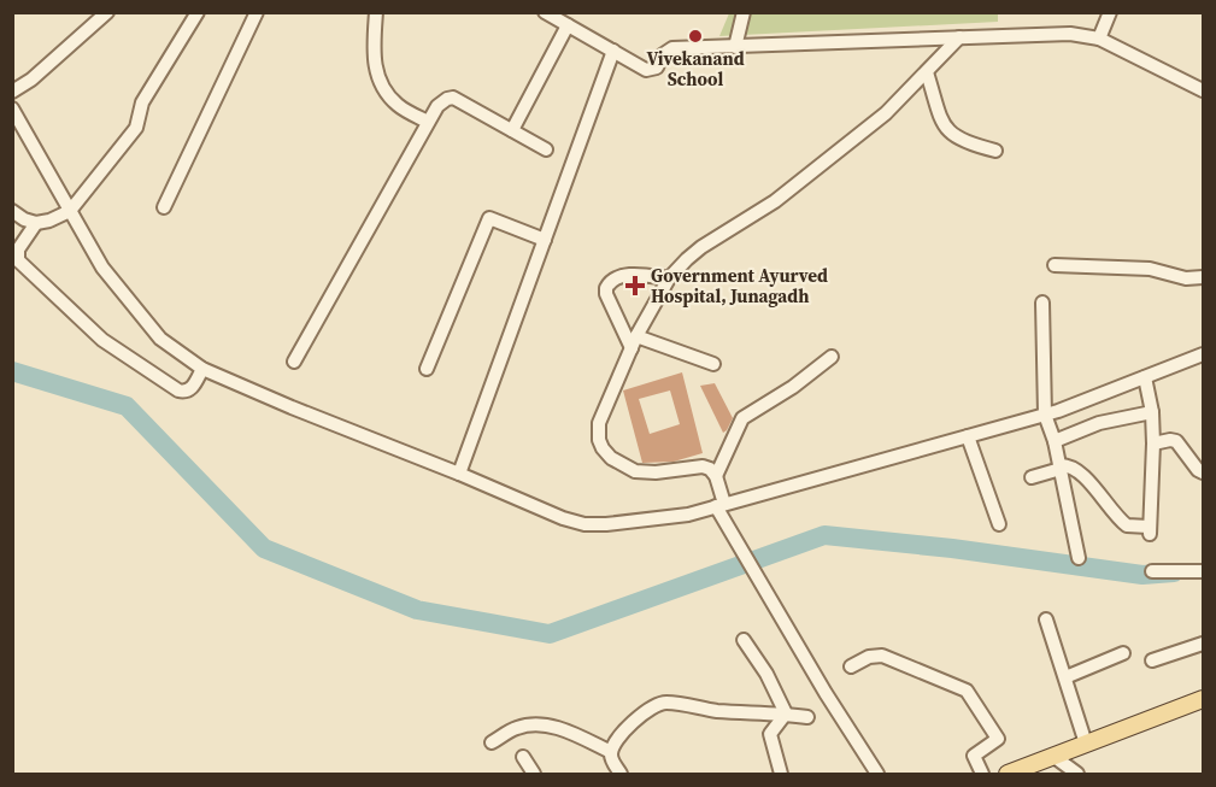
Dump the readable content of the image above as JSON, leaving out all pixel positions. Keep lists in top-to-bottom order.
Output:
{
  "places": {
    "other": ["Vivekanand School"],
    "health": ["Government Ayurved Hospital, Junagadh"]
  }
}
